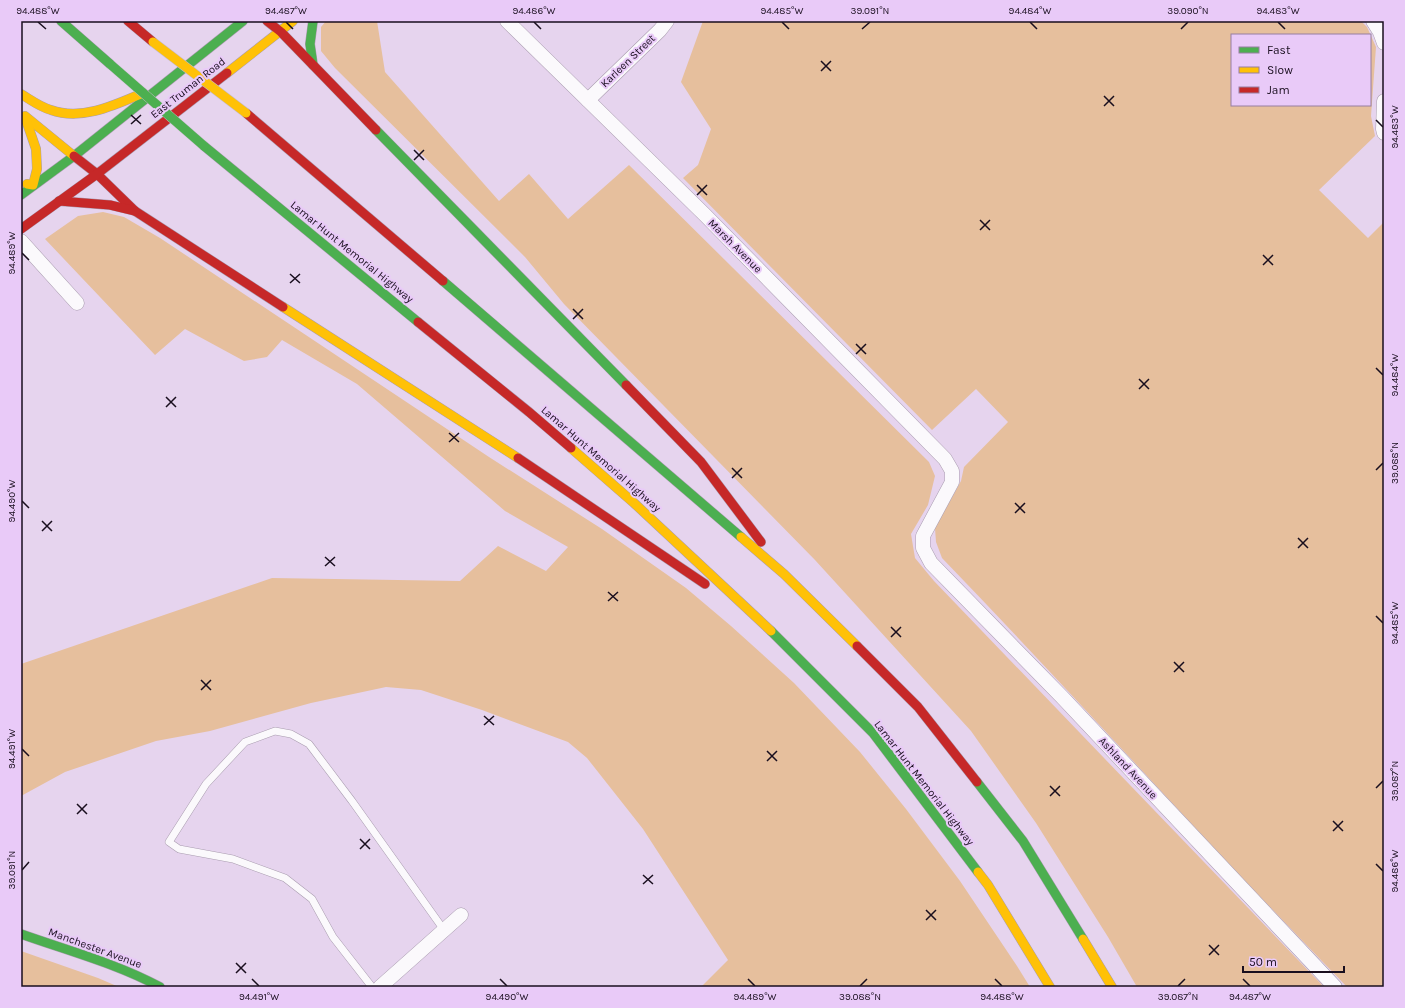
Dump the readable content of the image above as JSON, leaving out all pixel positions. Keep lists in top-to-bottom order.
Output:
{
  "streets": {
    "main road": ["East Truman Road", "Lamar Hunt Memorial Highway", "Manchester Avenue"],
    "street": ["Karleen Street", "Marsh Avenue", "Ashland Avenue"]
  },
  "crossings": [
    ["Karleen Street", "Marsh Avenue"],
    ["Marsh Avenue", "Ashland Avenue"]
  ],
  "legend": ["Fast", "Slow", "Jam"],
  "scale_bar": "50 m",
  "coordinates": [
    "94.488°W",
    "94.487°W",
    "94.486°W",
    "94.485°W",
    "39.091°N",
    "94.484°W",
    "39.090°N",
    "94.483°W",
    "94.489°W",
    "39.088°N",
    "94.490°W",
    "94.491°W",
    "39.087°N"
  ]
}
